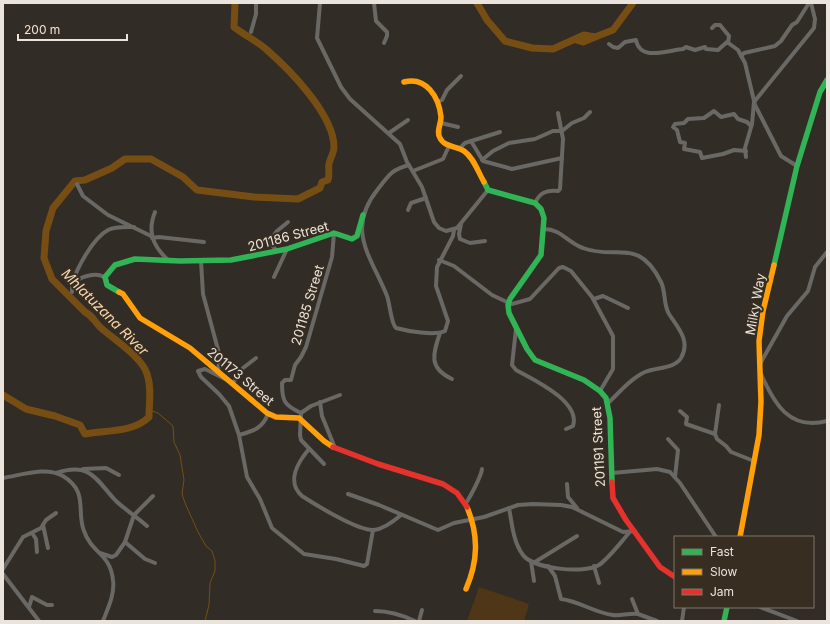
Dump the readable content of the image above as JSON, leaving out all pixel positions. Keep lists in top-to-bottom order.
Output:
{
  "streets": {
    "street": [
      "201186 Street",
      "Milky Way",
      "201185 Street",
      "201173 Street",
      "201191 Street"
    ]
  },
  "crossings": [
    ["201186 Street", "201185 Street"],
    ["201185 Street", "201173 Street"]
  ],
  "water": ["Mhlatuzana River"],
  "legend": ["Fast", "Slow", "Jam"],
  "scale_bar": "200 m"
}
